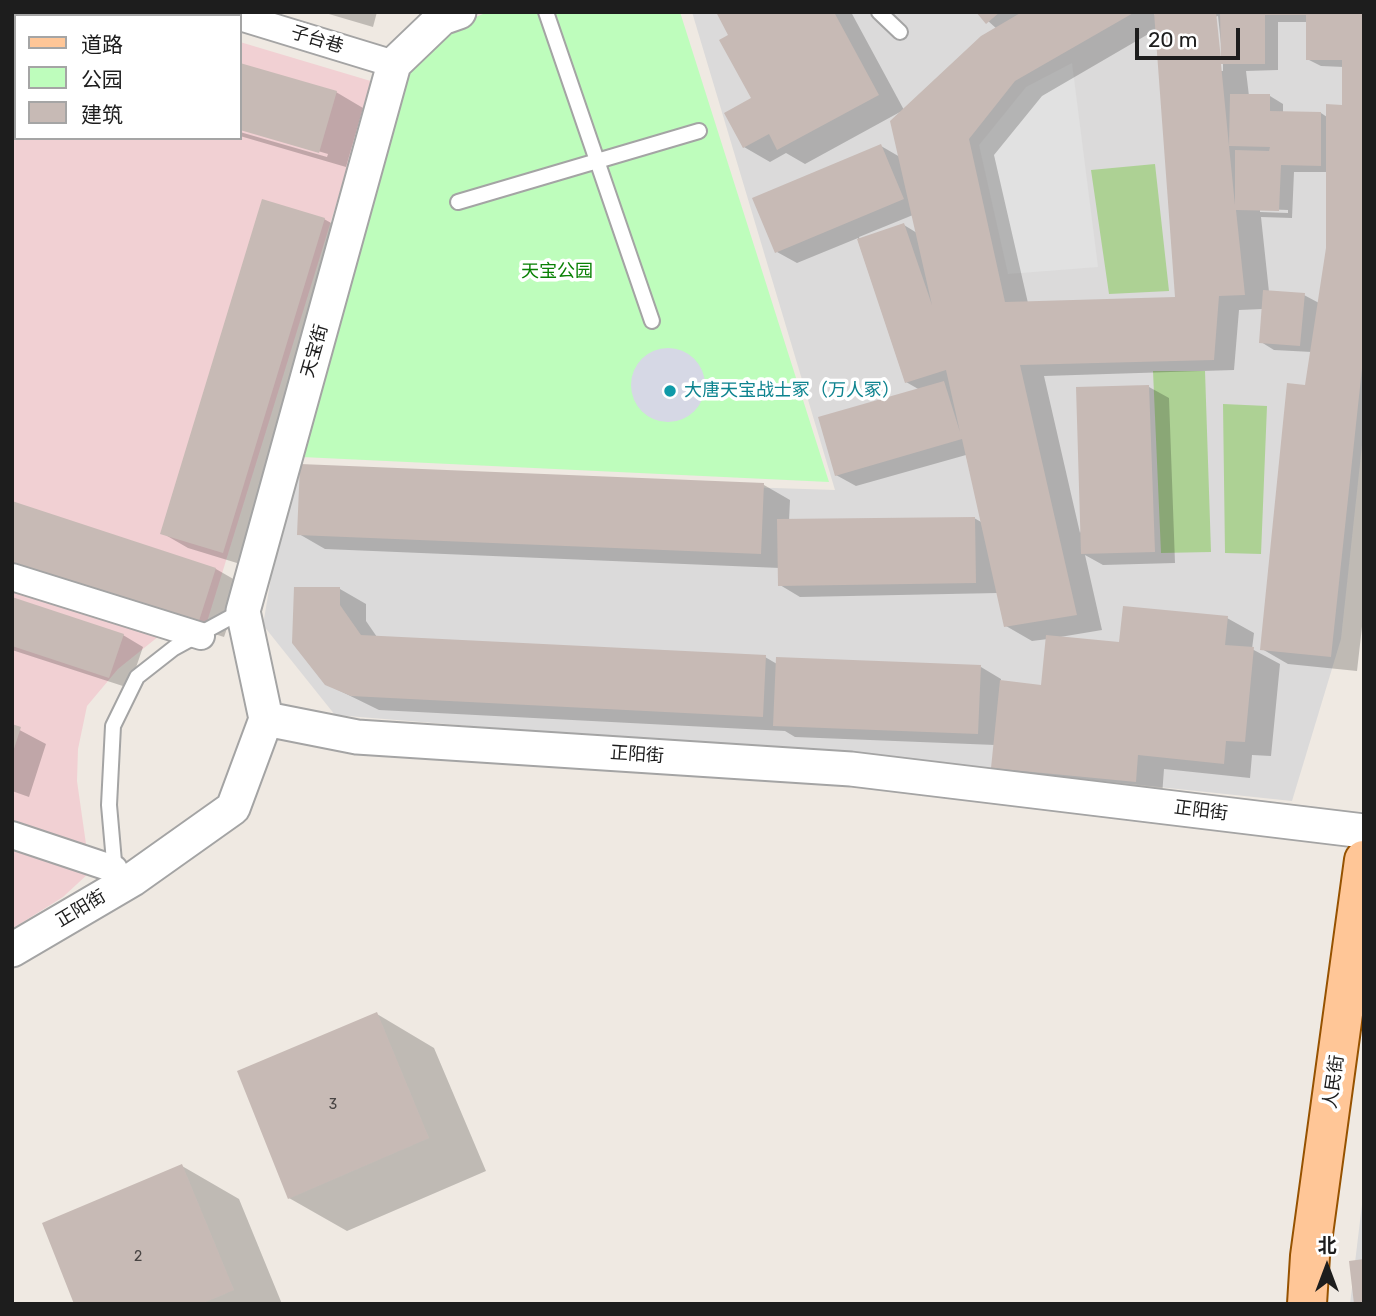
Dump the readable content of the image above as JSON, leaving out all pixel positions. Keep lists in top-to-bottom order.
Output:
{
  "streets": {
    "main road": ["人民街"],
    "street": ["子台巷", "天宝街", "正阳街"]
  },
  "crossings": [
    ["子台巷", "天宝街"],
    ["天宝街", "正阳街"]
  ],
  "parks": ["天宝公园"],
  "places": ["大唐天宝战士冢（万人冢）"],
  "house_numbers": ["3", "2"],
  "legend": ["道路", "公园", "建筑"],
  "scale_bar": "20 m",
  "north": "top"
}
